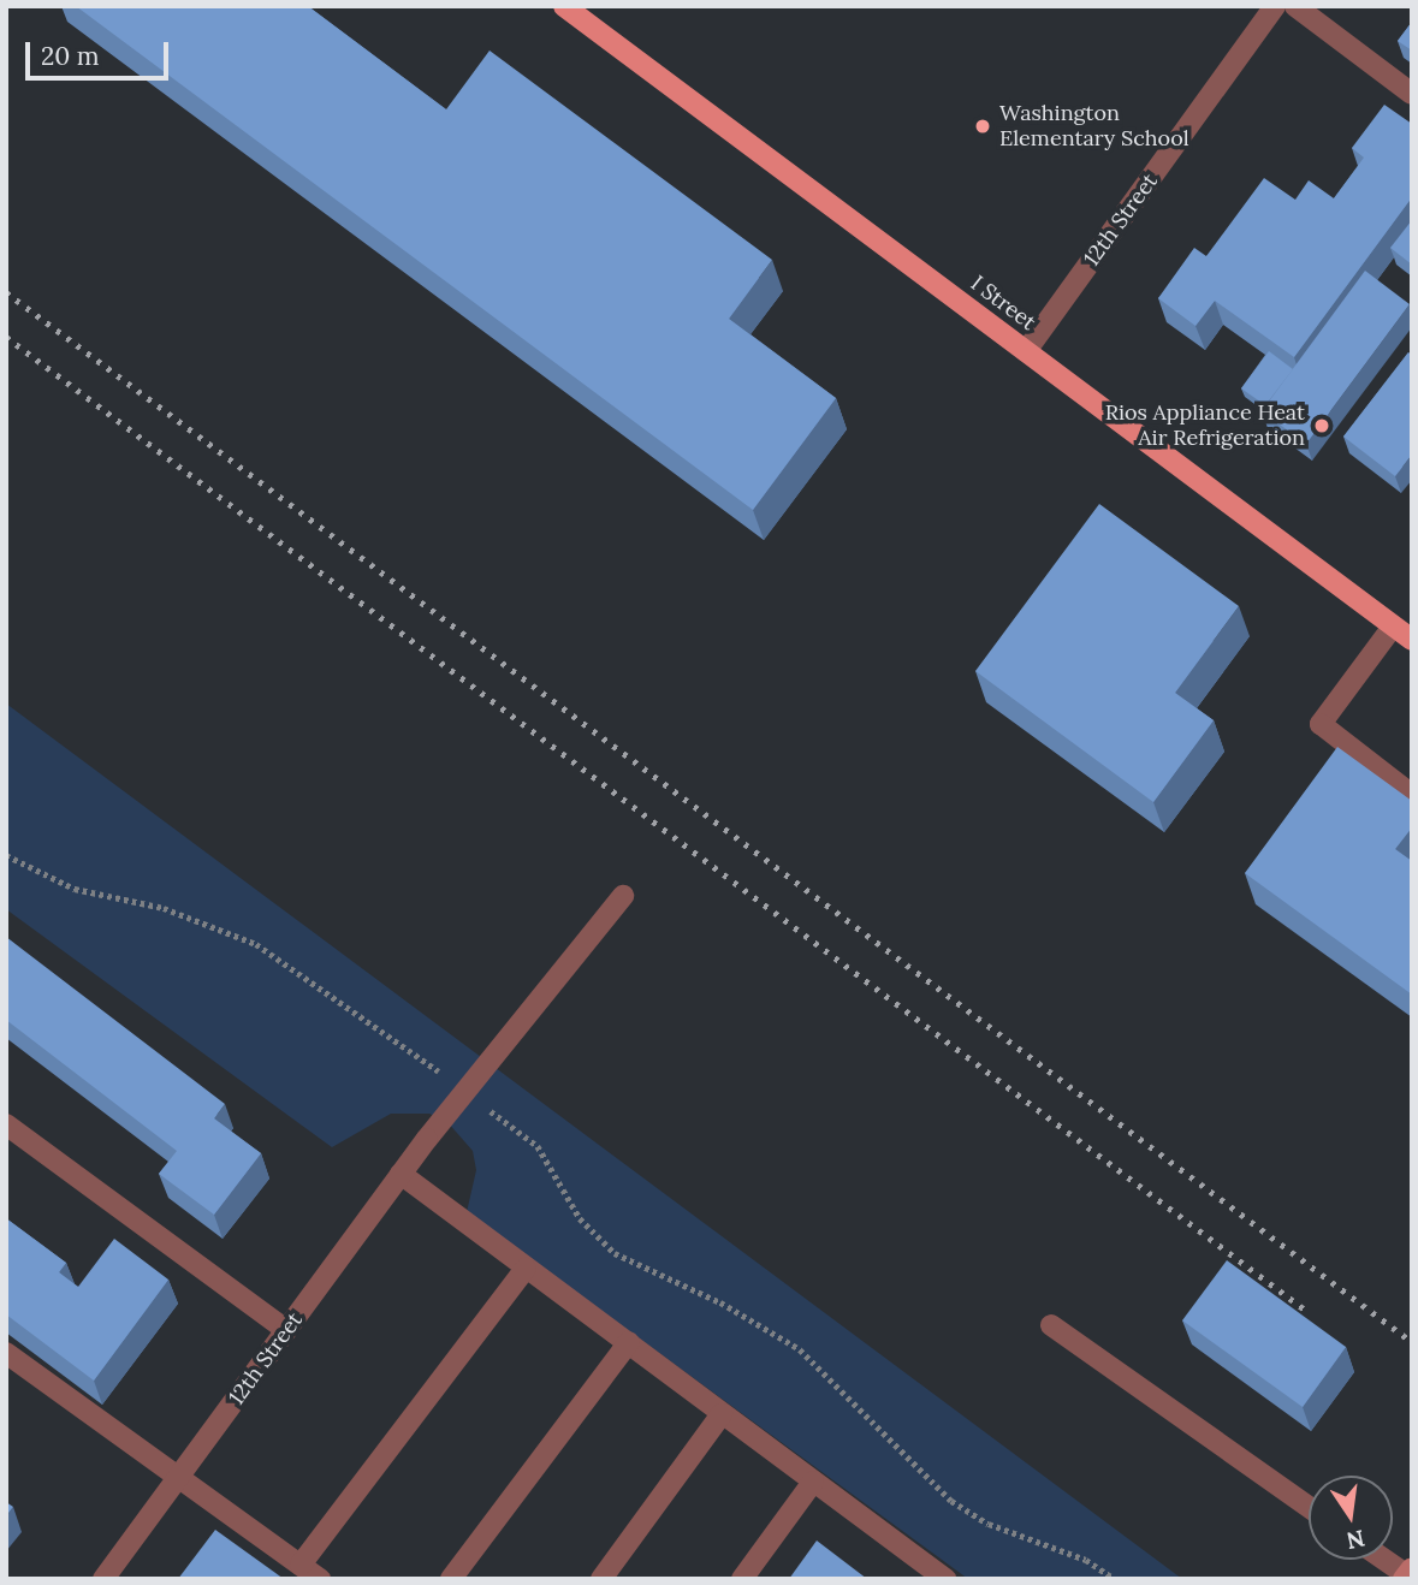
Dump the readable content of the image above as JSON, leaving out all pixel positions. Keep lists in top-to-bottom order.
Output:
{
  "streets": {
    "main road": ["I Street"],
    "street": ["12th Street"]
  },
  "crossings": [
    ["12th Street", "I Street"]
  ],
  "places": ["Washington Elementary School", "Rios Appliance Heat Air Refrigeration"],
  "scale_bar": "20 m",
  "north": "bottom"
}
